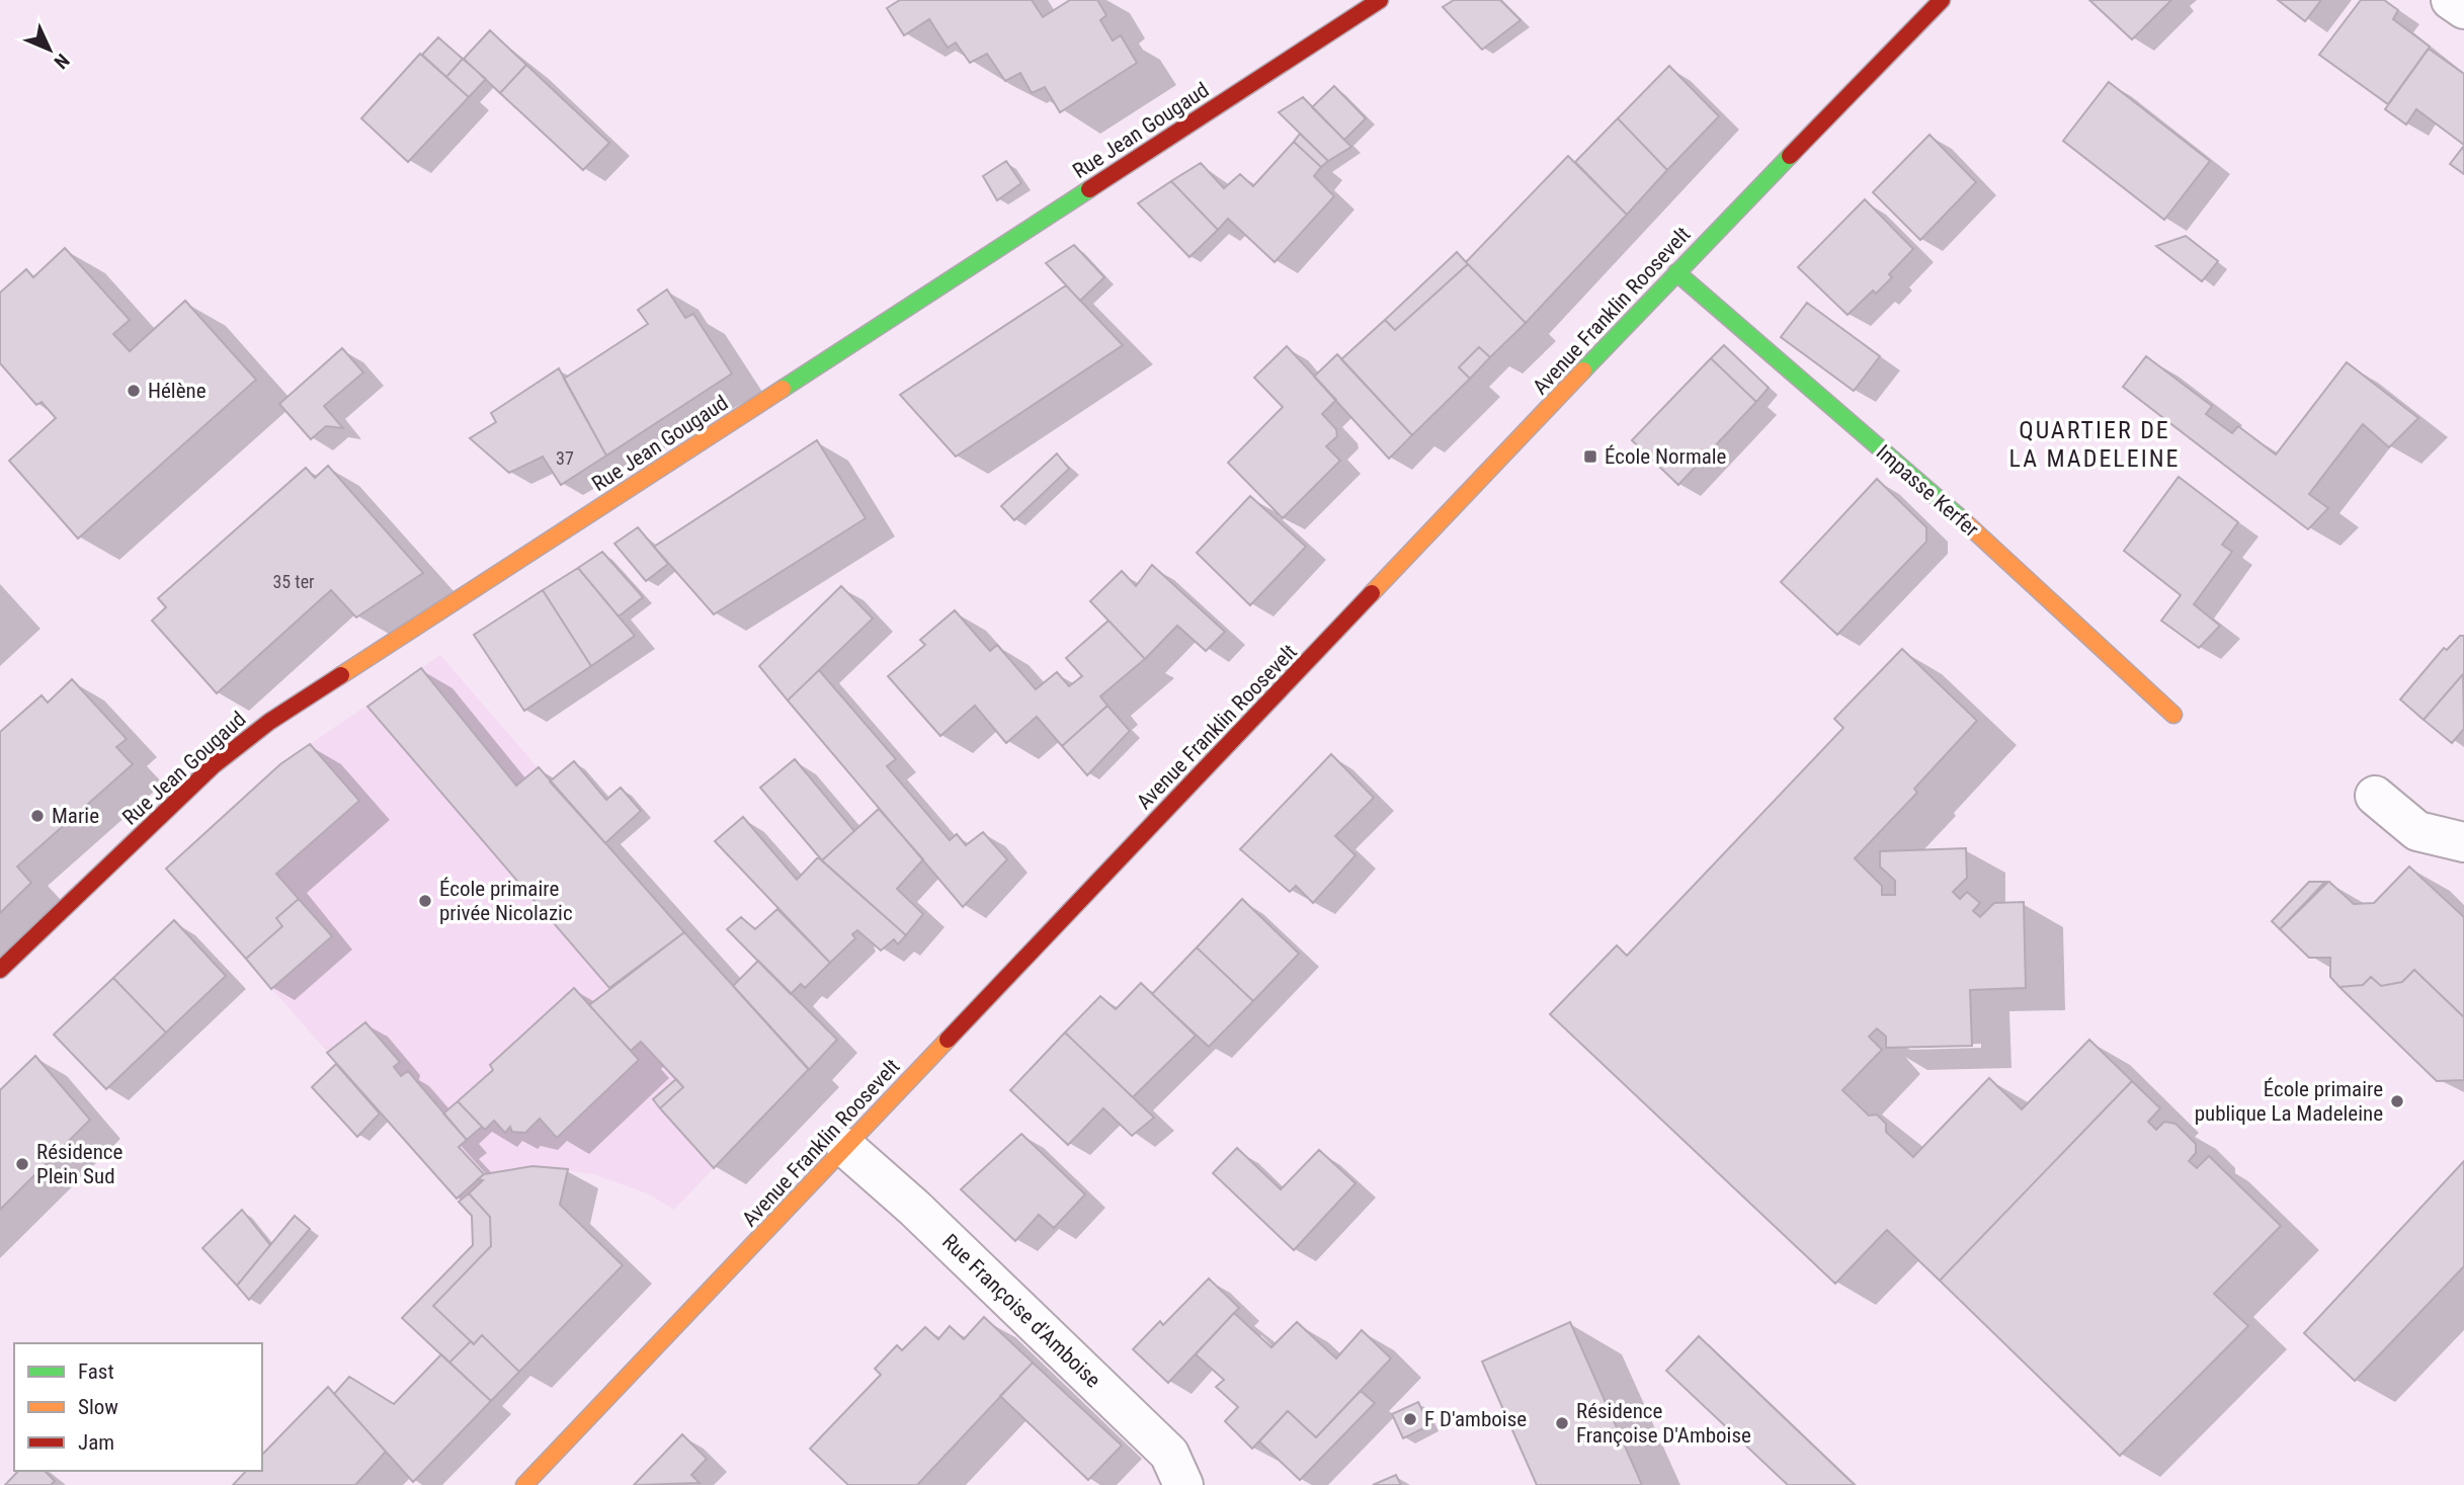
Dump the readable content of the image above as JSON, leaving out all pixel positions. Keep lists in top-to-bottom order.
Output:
{
  "streets": {
    "main road": ["Rue Jean Gougaud", "Avenue Franklin Roosevelt", "Impasse Kerfer"],
    "street": ["Rue Françoise d'Amboise"]
  },
  "crossings": [
    ["Avenue Franklin Roosevelt", "Impasse Kerfer"],
    ["Avenue Franklin Roosevelt", "Rue Françoise d'Amboise"]
  ],
  "districts": ["QUARTIER DE LA MADELEINE"],
  "places": {
    "other": [
      "Hélène",
      "Marie",
      "École primaire privée Nicolazic",
      "École primaire publique La Madeleine",
      "Résidence Plein Sud",
      "F D'amboise",
      "Résidence Françoise D'Amboise"
    ],
    "transit": ["École Normale"]
  },
  "house_numbers": ["37", "35 ter"],
  "legend": ["Fast", "Slow", "Jam"],
  "north": "bottom right"
}
